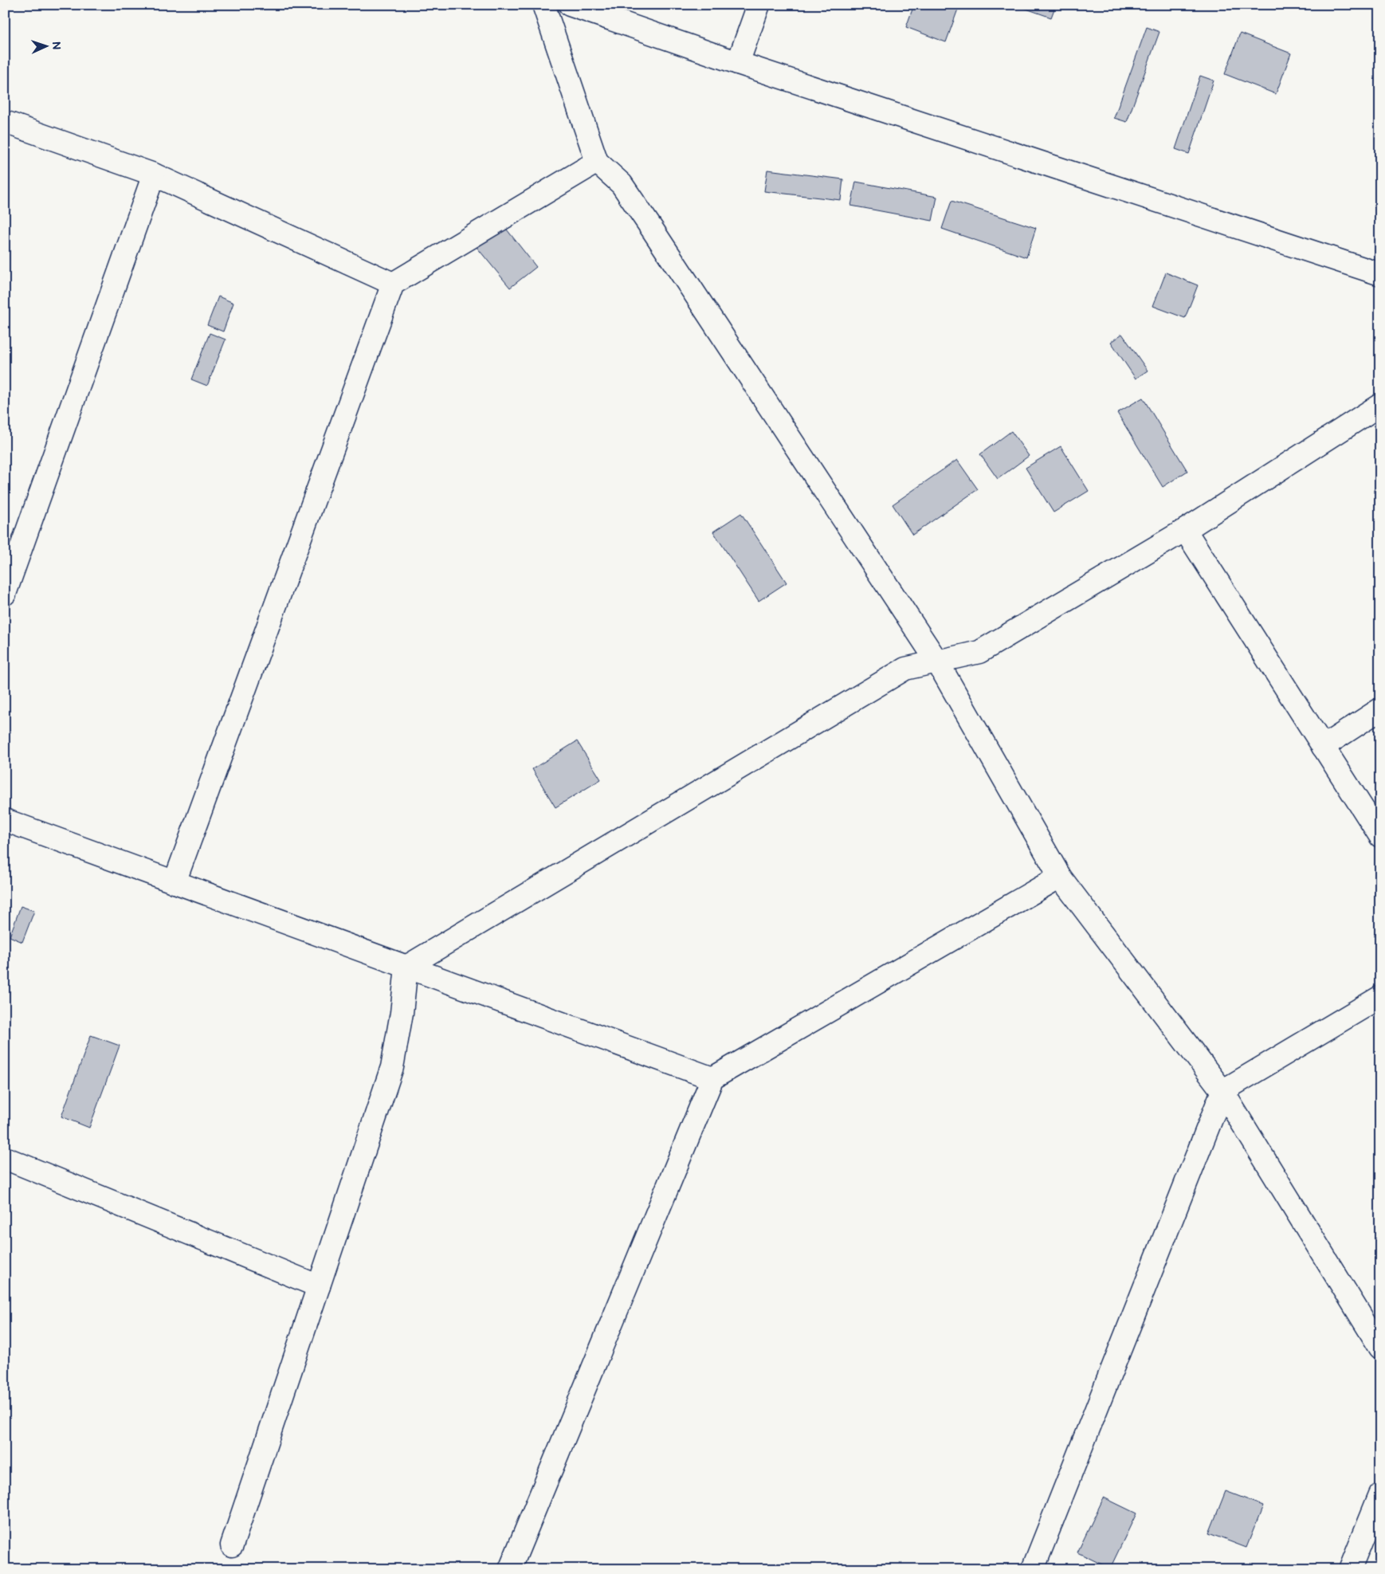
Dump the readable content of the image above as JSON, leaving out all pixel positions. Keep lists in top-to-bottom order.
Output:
{
  "north": "right"
}
